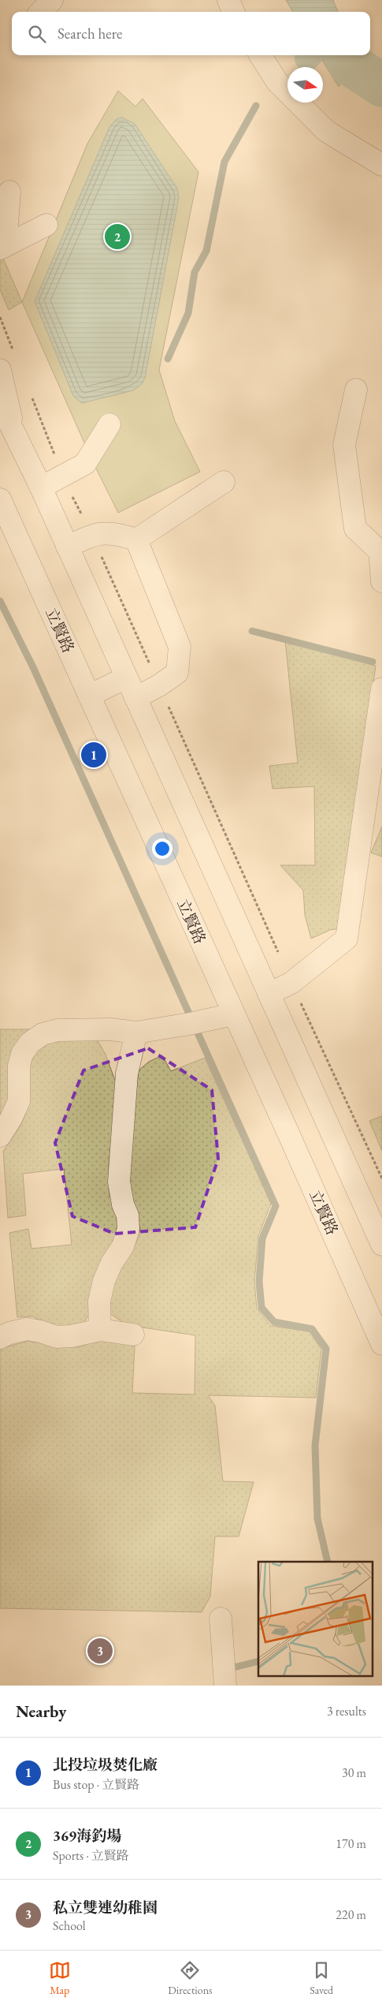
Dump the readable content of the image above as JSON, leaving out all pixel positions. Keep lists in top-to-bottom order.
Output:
{
  "streets": {
    "street": ["立賢路"]
  },
  "north": "right",
  "page": {
    "search": "Search here",
    "pins": ["2", "1", "3"],
    "heading": ["Nearby", "3 results"],
    "list": [
      {
        "mark": "1",
        "name": "北投垃圾焚化廠",
        "note": "Bus stop · 立賢路",
        "value": "30 m"
      },
      {
        "mark": "2",
        "name": "369海釣場",
        "note": "Sports · 立賢路",
        "value": "170 m"
      },
      {
        "mark": "3",
        "name": "私立雙連幼稚園",
        "note": "School",
        "value": "220 m"
      }
    ],
    "nav": ["Map", "Directions", "Saved"]
  }
}
